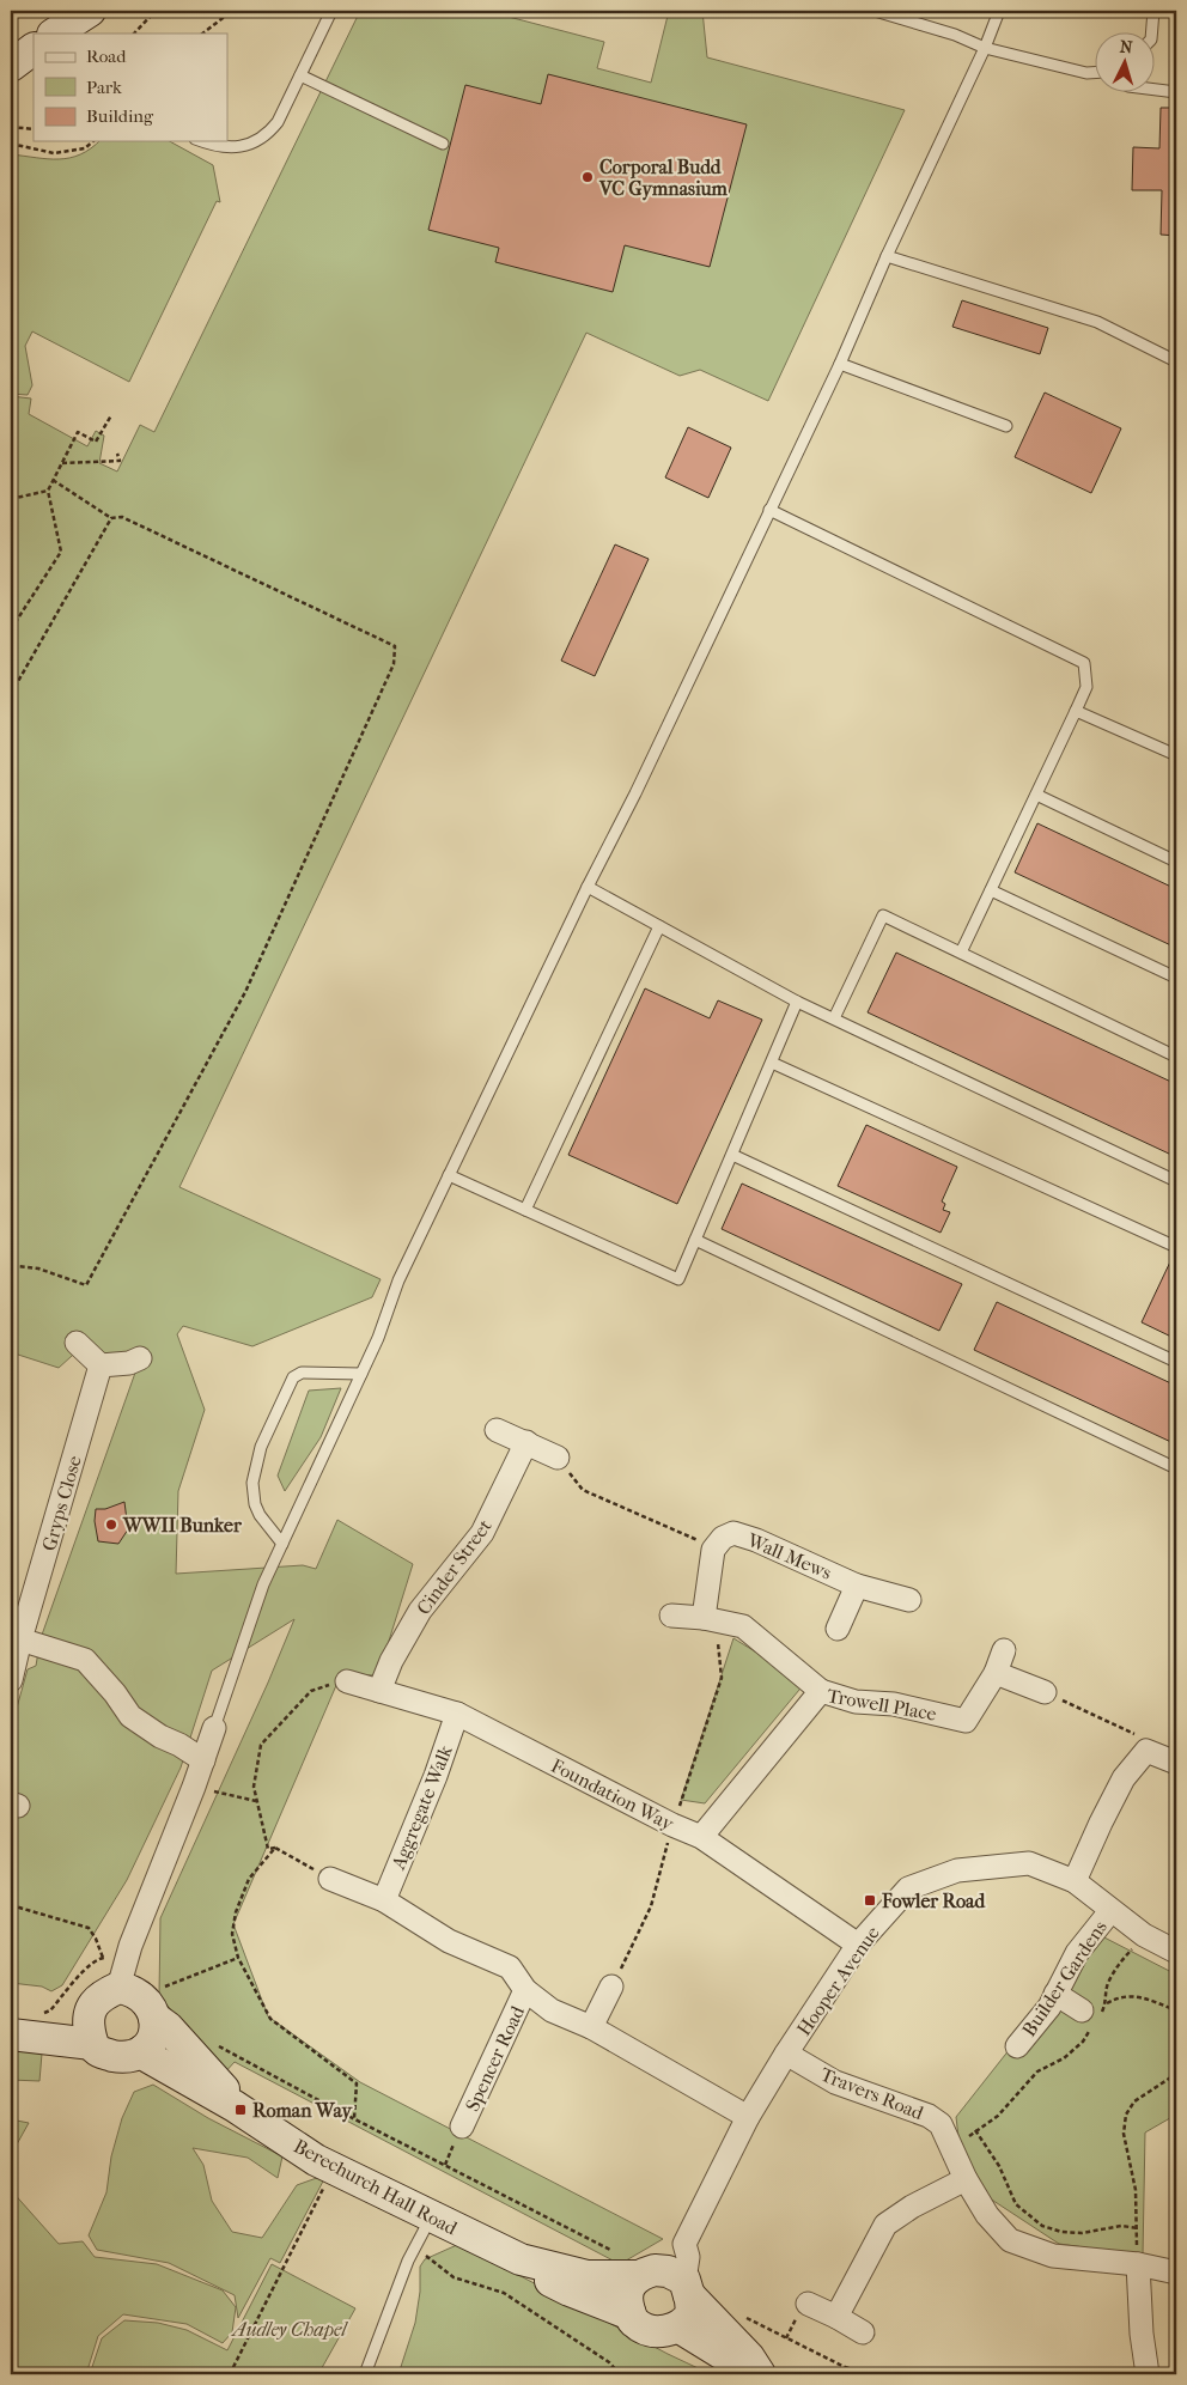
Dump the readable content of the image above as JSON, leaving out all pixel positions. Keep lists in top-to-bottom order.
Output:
{
  "streets": {
    "street": [
      "Gryps Close",
      "Wall Mews",
      "Cinder Street",
      "Trowell Place",
      "Foundation Way",
      "Aggregate Walk",
      "Builder Gardens",
      "Hooper Avenue",
      "Spencer Road",
      "Travers Road",
      "Berechurch Hall Road"
    ]
  },
  "crossings": [
    ["Cinder Street", "Foundation Way"],
    ["Trowell Place", "Foundation Way"],
    ["Foundation Way", "Aggregate Walk"],
    ["Foundation Way", "Hooper Avenue"],
    ["Builder Gardens", "Hooper Avenue"],
    ["Hooper Avenue", "Travers Road"],
    ["Hooper Avenue", "Berechurch Hall Road"]
  ],
  "parks": ["Audley Chapel"],
  "places": {
    "other": ["Corporal Budd VC Gymnasium", "WWII Bunker"],
    "transit": ["Fowler Road", "Roman Way"]
  },
  "legend": ["Road", "Park", "Building"],
  "north": "top"
}
